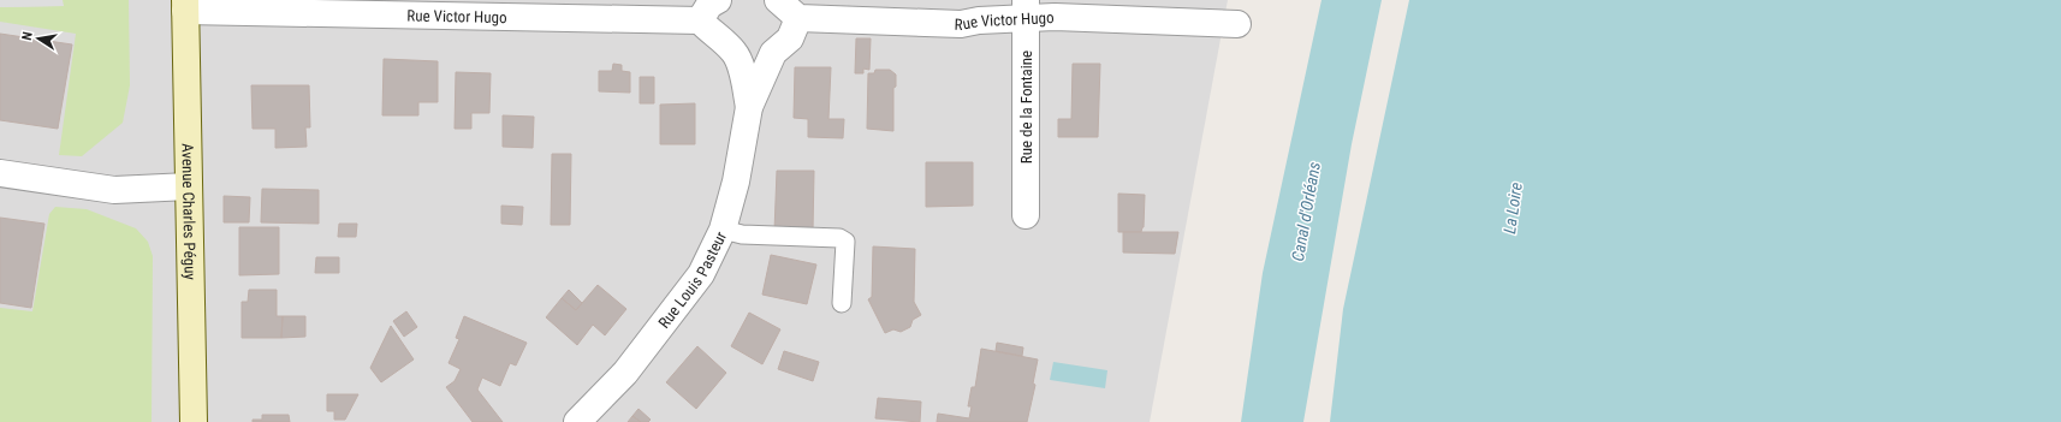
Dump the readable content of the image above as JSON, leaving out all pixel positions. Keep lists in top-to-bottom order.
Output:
{
  "streets": {
    "main road": ["Avenue Charles Péguy"],
    "street": ["Rue Victor Hugo", "Rue de la Fontaine", "Rue Louis Pasteur"]
  },
  "crossings": [
    ["Rue Victor Hugo", "Rue de la Fontaine"],
    ["Rue Victor Hugo", "Avenue Charles Péguy"],
    ["Rue Victor Hugo", "Rue Louis Pasteur"]
  ],
  "water": ["La Loire", "Canal d'Orléans"],
  "north": "left"
}
